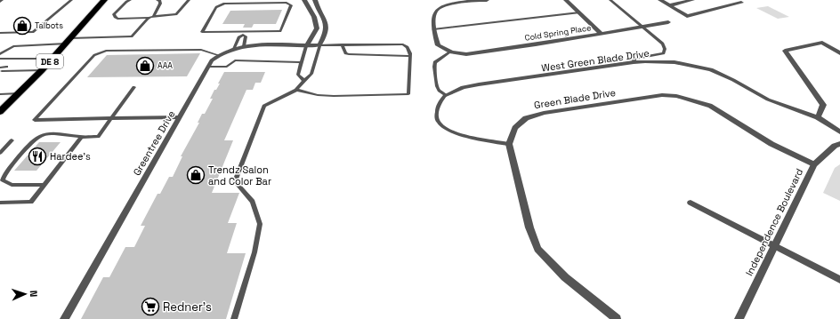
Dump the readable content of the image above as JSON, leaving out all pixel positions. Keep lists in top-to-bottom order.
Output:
{
  "streets": {
    "highway": ["DE 8"],
    "street": [
      "Cold Spring Place",
      "West Green Blade Drive",
      "Green Blade Drive",
      "Greentree Drive",
      "Independence Boulevard"
    ]
  },
  "crossings": [
    ["Green Blade Drive", "Independence Boulevard"]
  ],
  "places": {
    "shop": ["Talbots", "AAA", "Trendz Salon and Color Bar"],
    "restaurant": ["Hardee's"],
    "supermarket": ["Redner's"]
  },
  "north": "right"
}
